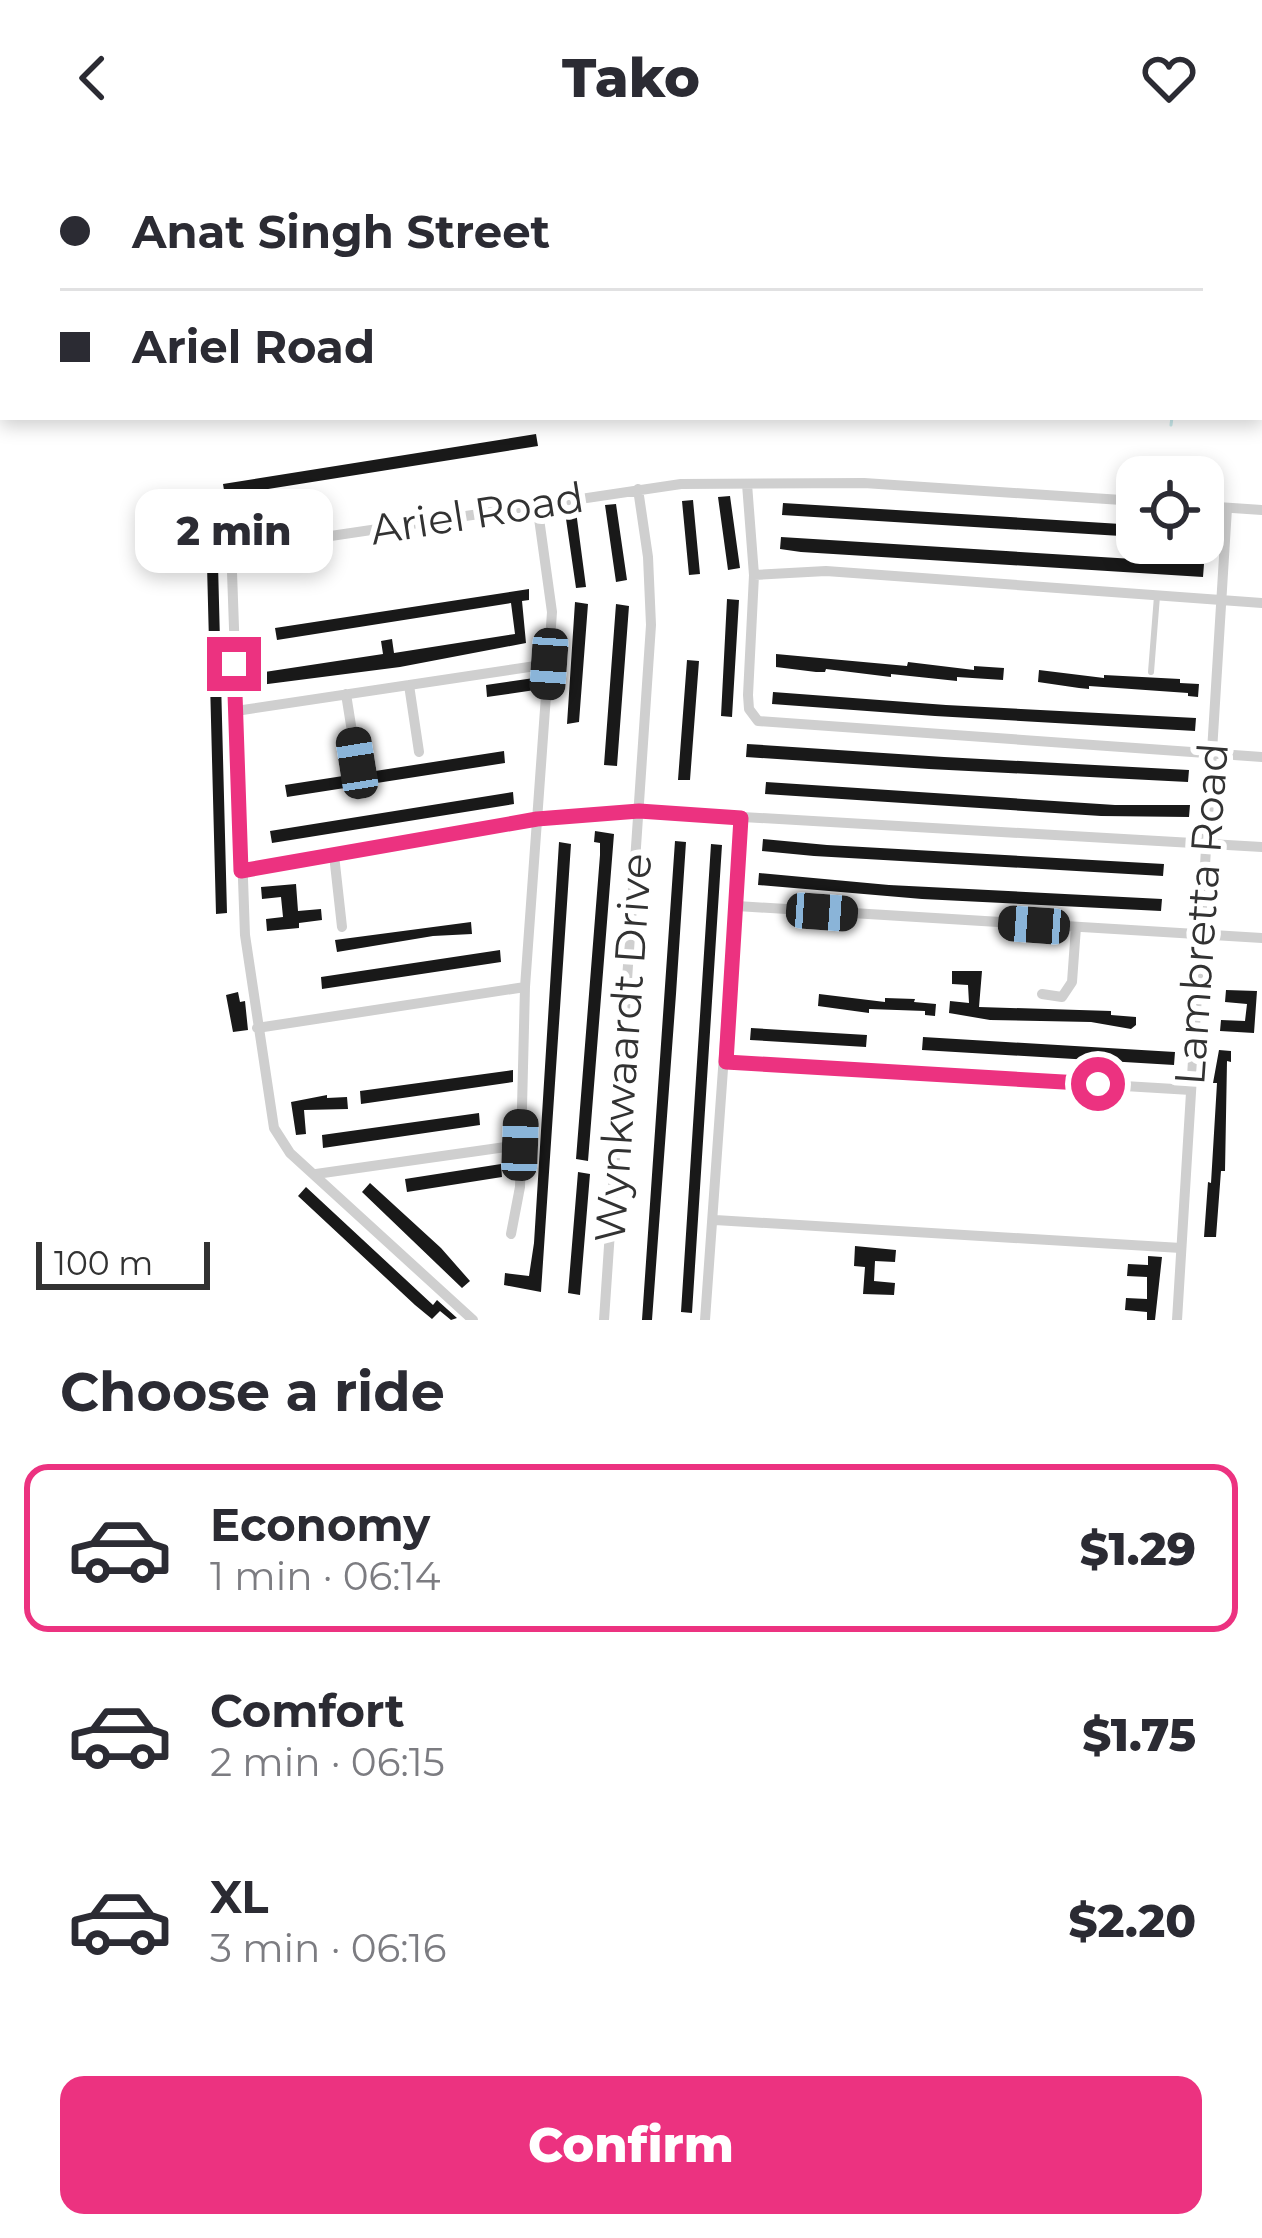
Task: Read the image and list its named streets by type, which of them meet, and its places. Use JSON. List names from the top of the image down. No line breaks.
{"streets":{"street":["Ariel Road","Lambretta Road","Wynkwaardt Drive"]},"crossings":[["Ariel Road","Wynkwaardt Drive"]],"scale_bar":"100 m","page":{"header":"Tako","banner":["Anat Singh Street","Ariel Road"],"bubble":"2 min","scale":"100 m","heading":"Choose a ride","list":[{"name":"Economy","note":"1 min · 06:14","value":"$1.29"},{"name":"Comfort","note":"2 min · 06:15","value":"$1.75"},{"name":"XL","note":"3 min · 06:16","value":"$2.20"}],"buttons":"Confirm"}}
